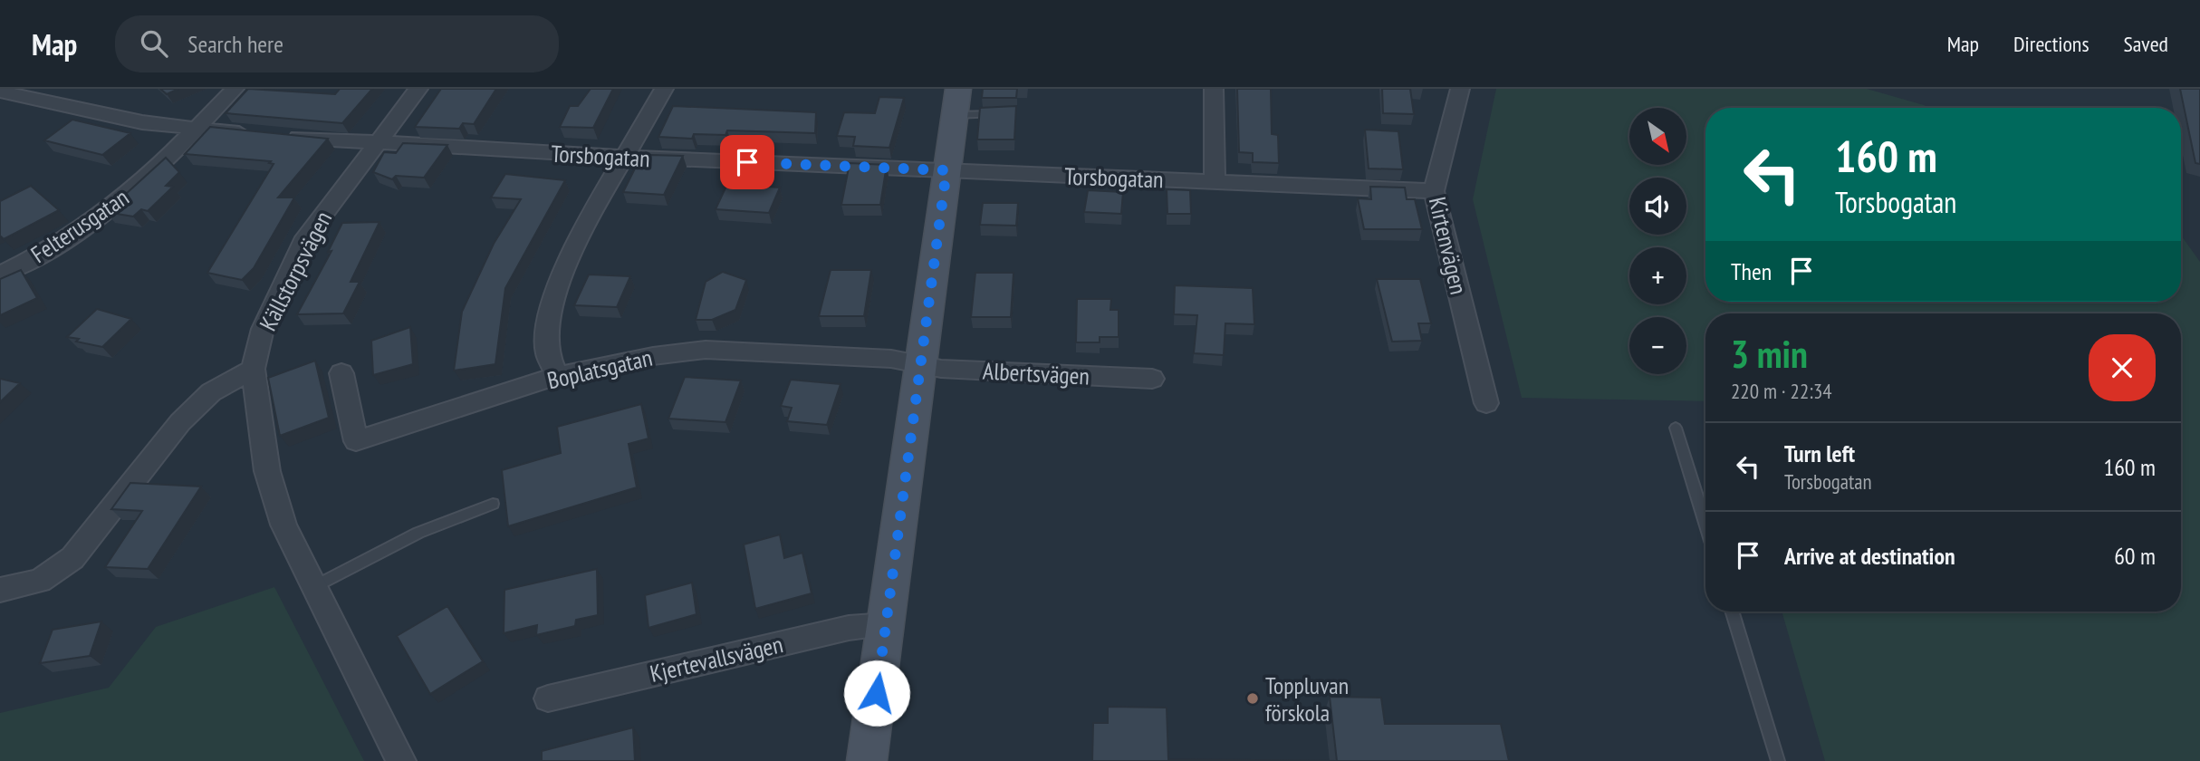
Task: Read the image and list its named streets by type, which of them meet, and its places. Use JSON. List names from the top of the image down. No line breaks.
{"streets":{"street":["Torsbogatan","Felterusgatan","Kirtenvägen","Källstorpsvägen","Boplatsgatan","Albertsvägen","Kjertevallsvägen"]},"crossings":[["Torsbogatan","Kirtenvägen"],["Torsbogatan","Källstorpsvägen"],["Boplatsgatan","Albertsvägen"]],"places":["Toppluvan förskola"],"north":"bottom right","page":{"header":"Map","search":"Search here","nav":["Map","Directions","Saved"],"map_buttons":["+","−"],"turn":["160 m","Torsbogatan"],"then":"Then","heading":["3 min","220 m · 22:34"],"list":[{"name":"Turn left","note":"Torsbogatan","value":"160 m"},{"name":"Arrive at destination","value":"60 m"}]}}
